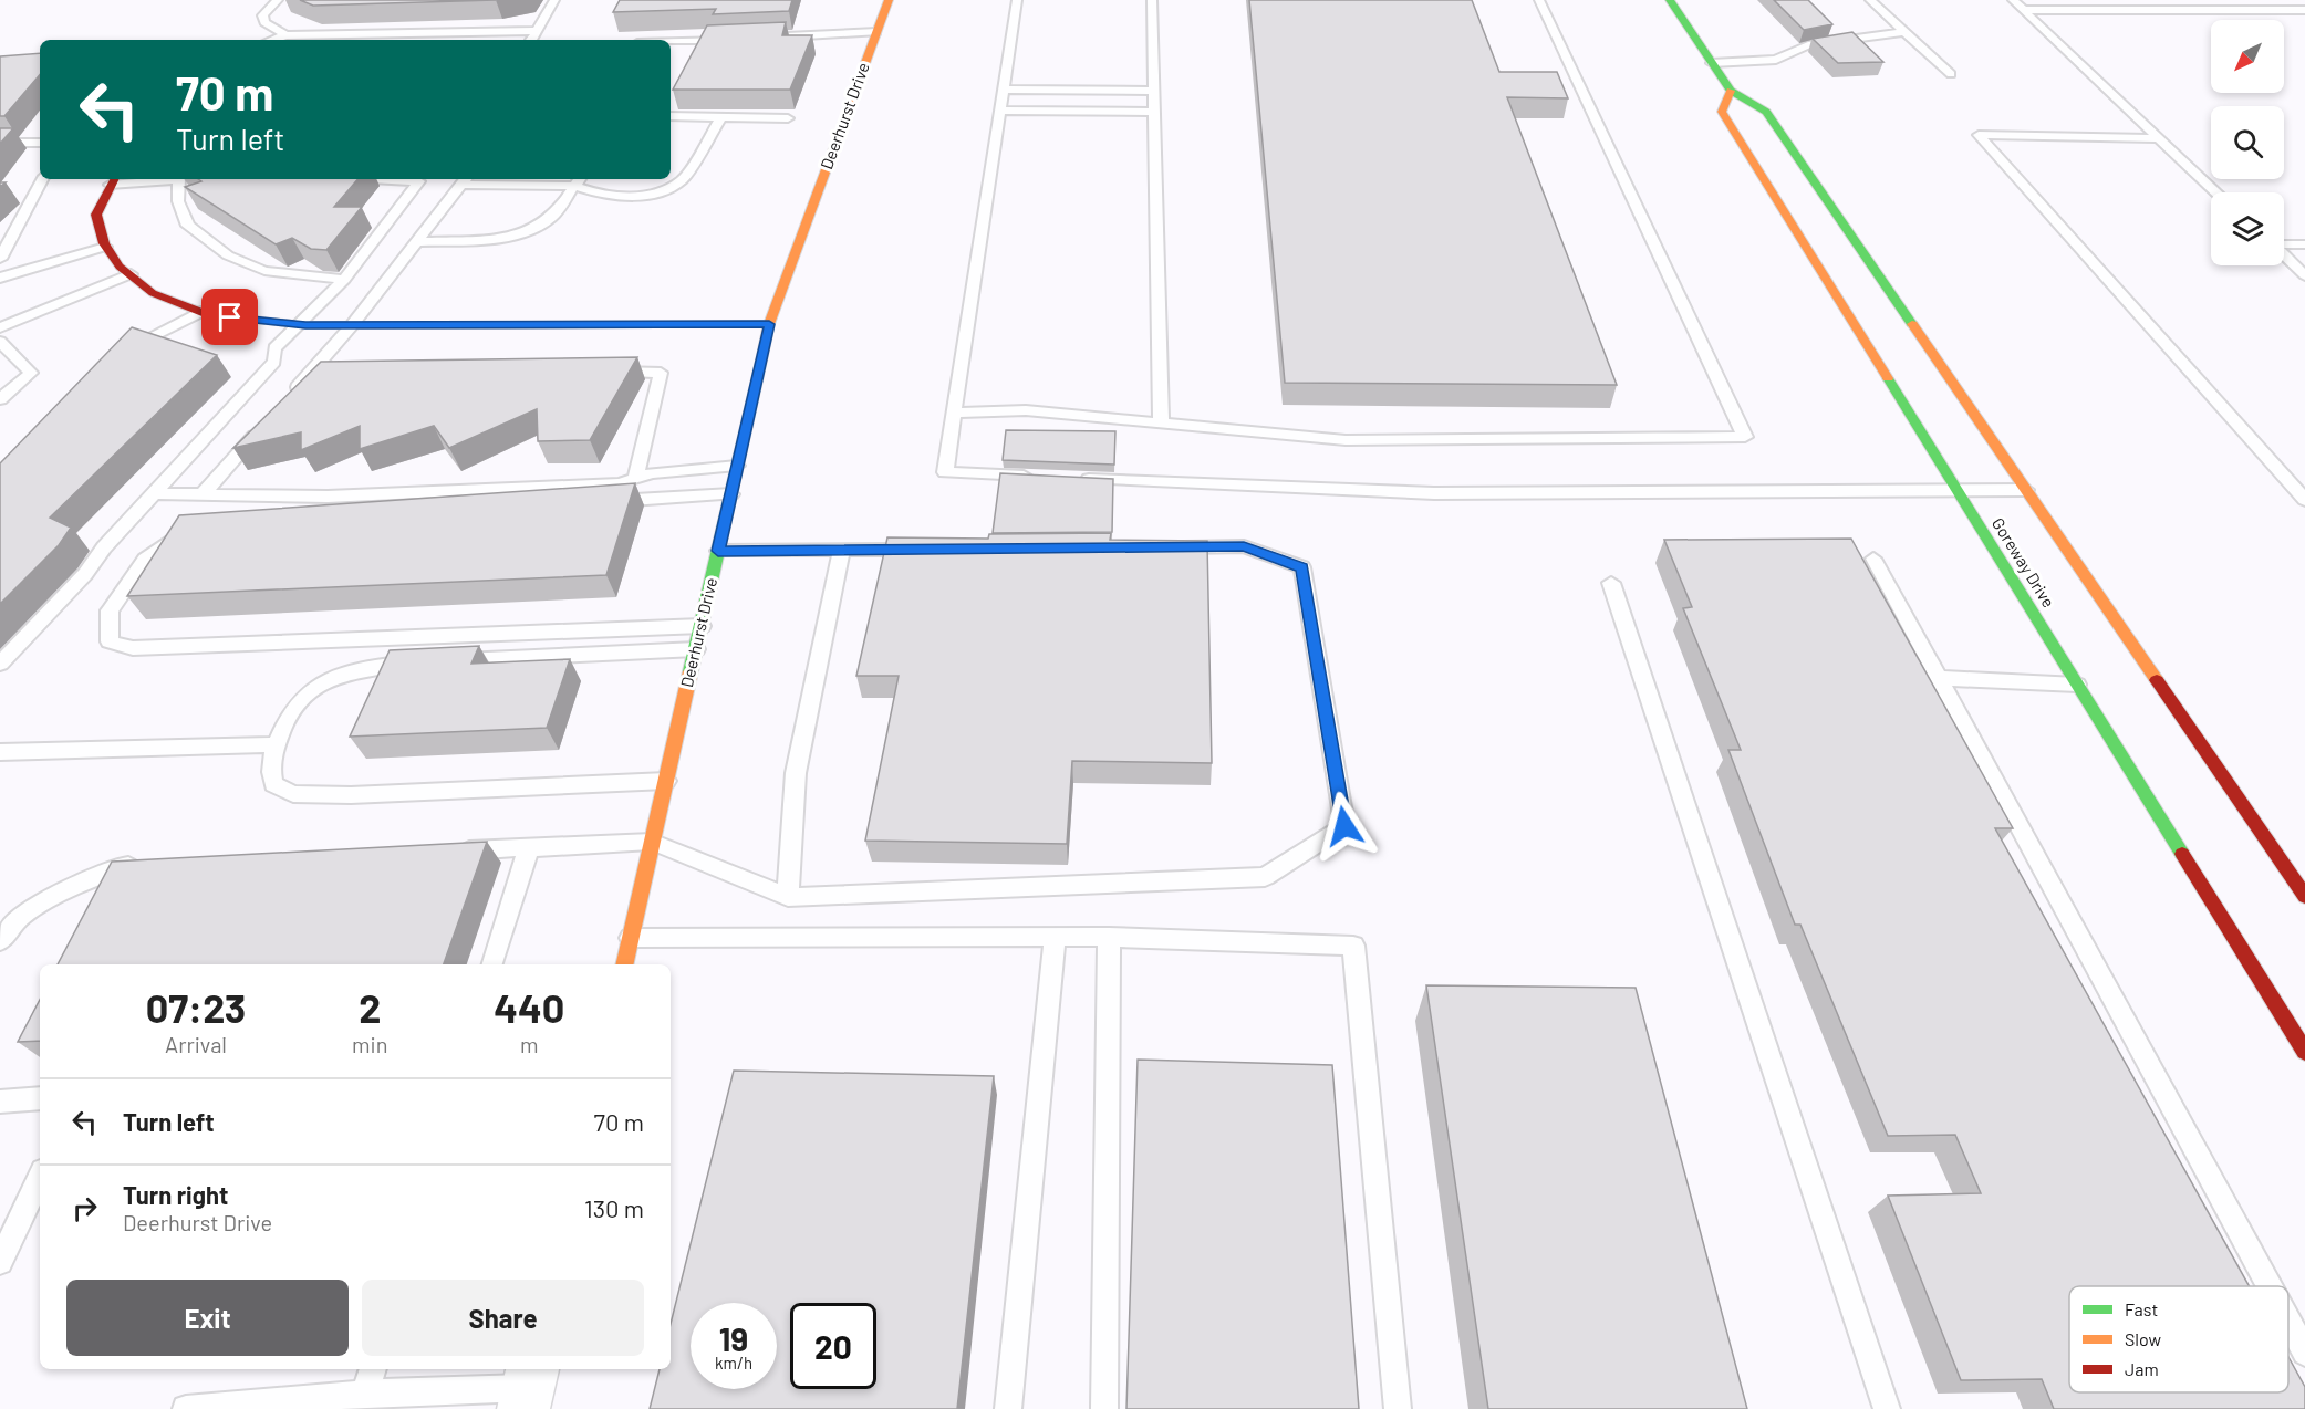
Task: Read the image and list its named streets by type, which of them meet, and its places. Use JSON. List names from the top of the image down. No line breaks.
{"streets":{"main road":["Deerhurst Drive","Goreway Drive"]},"legend":["Fast","Slow","Jam"],"north":"bottom left","page":{"turn":["70 m","Turn left"],"eta":["07:23","Arrival","2","min","440","m"],"list":[{"name":"Turn left","value":"70 m"},{"name":"Turn right","note":"Deerhurst Drive","value":"130 m"}],"buttons":["Exit","Share"],"speed":"19 km/h","limit":"20"}}
